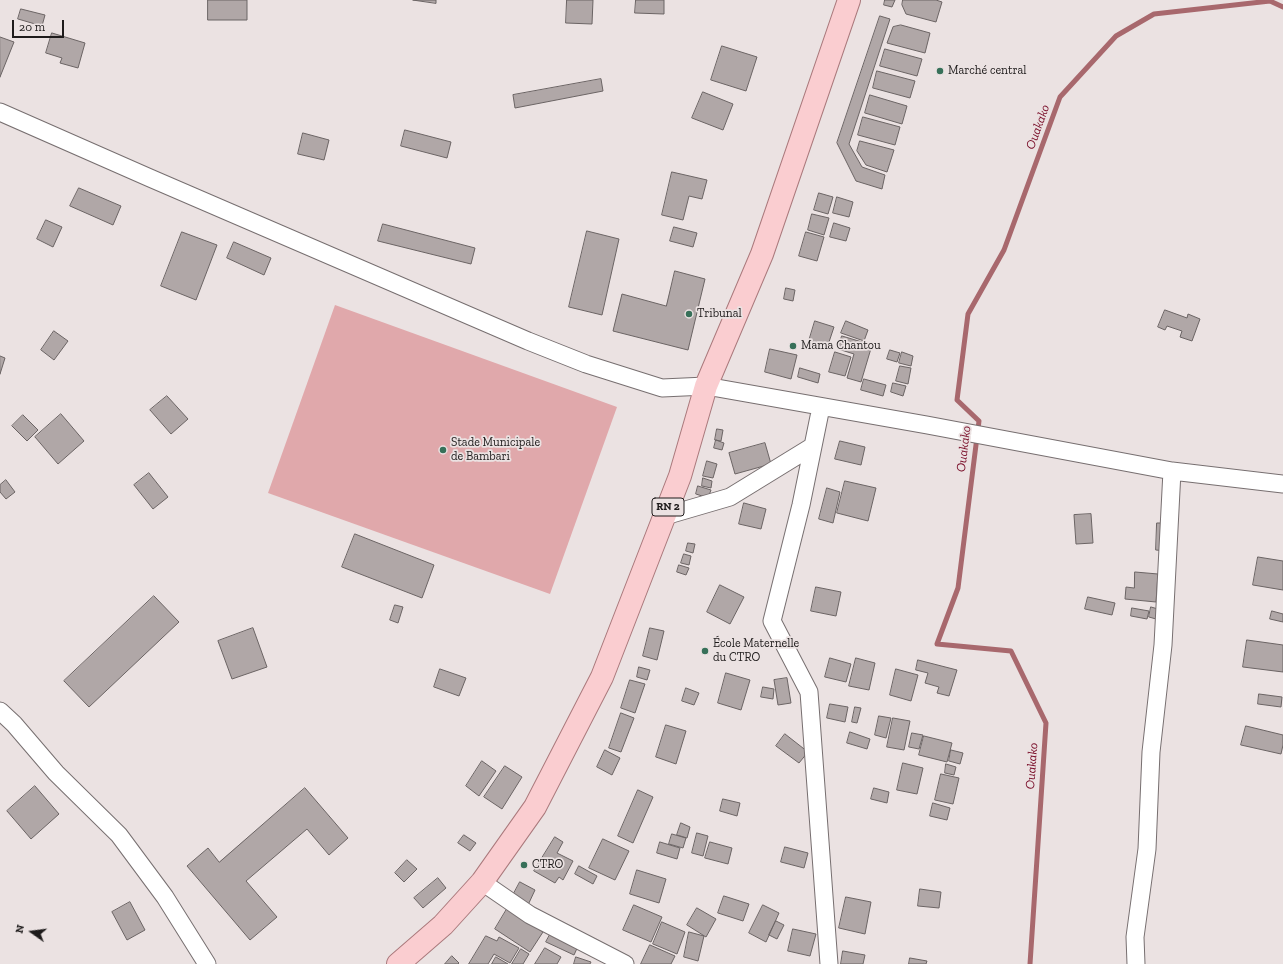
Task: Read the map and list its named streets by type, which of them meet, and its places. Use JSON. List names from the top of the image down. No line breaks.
{"streets":{"main road":["RN 2"]},"water":["Ouakako"],"places":["Marché central","Tribunal","Mama Chantou","Stade Municipale de Bambari","École Maternelle du CTRO","CTRO"],"scale_bar":"20 m","north":"left"}
